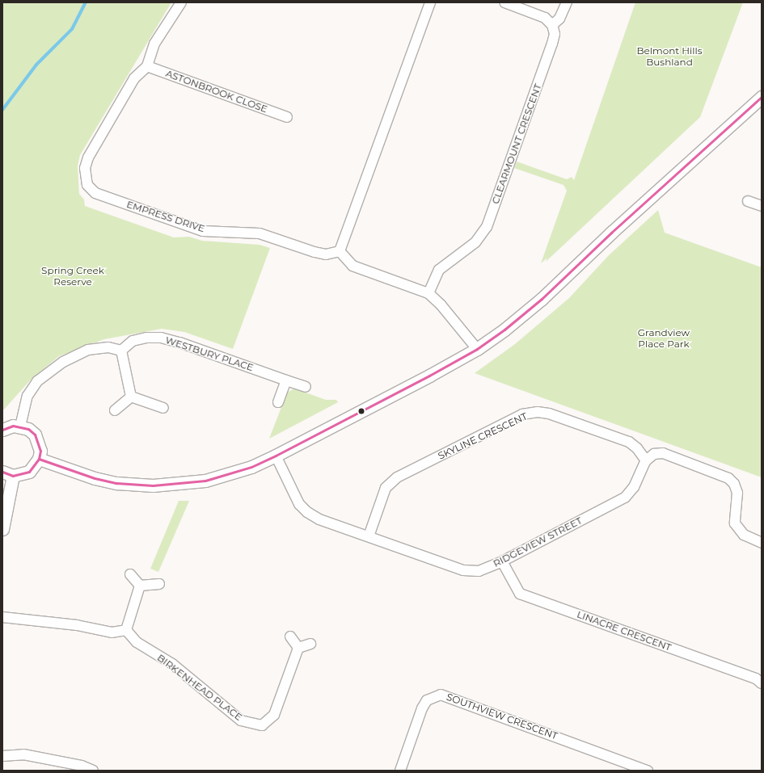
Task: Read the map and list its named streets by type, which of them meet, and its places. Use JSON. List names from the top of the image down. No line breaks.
{"streets":{"street":["ASTONBROOK CLOSE","CLEARMOUNT CRESCENT","EMPRESS DRIVE","WESTBURY PLACE","SKYLINE CRESCENT","RIDGEVIEW STREET","LINACRE CRESCENT","BIRKENHEAD PLACE","SOUTHVIEW CRESCENT"]},"crossings":[["ASTONBROOK CLOSE","EMPRESS DRIVE"],["SKYLINE CRESCENT","RIDGEVIEW STREET"],["RIDGEVIEW STREET","LINACRE CRESCENT"]],"parks":["Belmont Hills Bushland","Spring Creek Reserve","Grandview Place Park"]}
